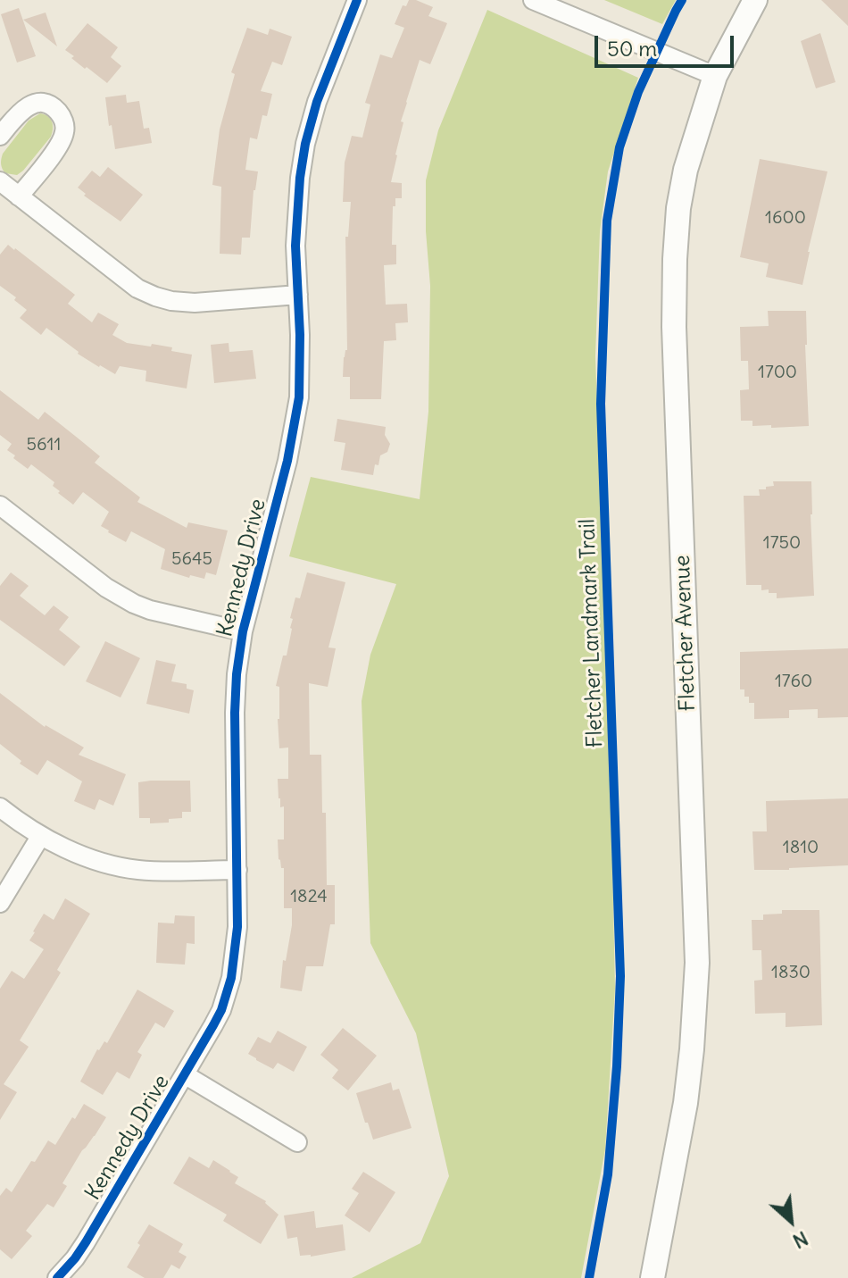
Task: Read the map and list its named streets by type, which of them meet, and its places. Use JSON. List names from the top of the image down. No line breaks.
{"streets":{"main road":["Fletcher Avenue"],"street":["Kennedy Drive"],"cycle path":["Fletcher Landmark Trail"]},"house_numbers":["1600","1700","5611","1750","5645","1760","1810","1824","1830"],"scale_bar":"50 m","north":"bottom right"}
